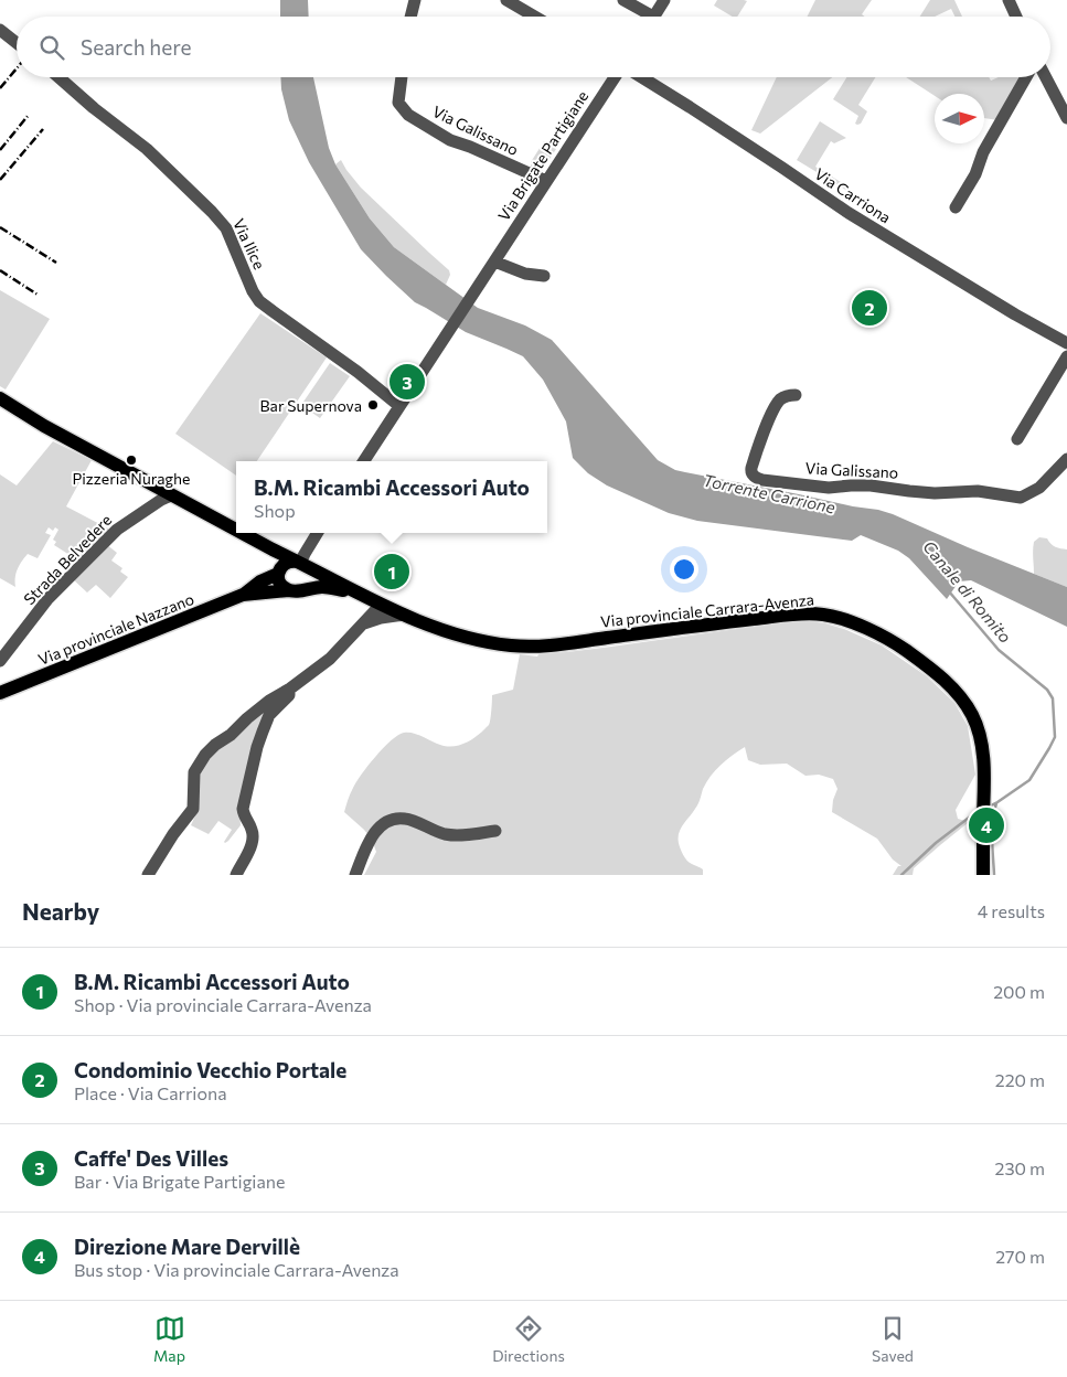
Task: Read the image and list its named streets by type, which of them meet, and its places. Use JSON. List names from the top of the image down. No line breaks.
{"streets":{"main road":["Via provinciale Carrara-Avenza","Via provinciale Nazzano"],"street":["Via Galissano","Via Brigate Partigiane","Via Carriona","Via Ilice","Strada Belvedere"]},"crossings":[["Via Galissano","Via Brigate Partigiane"],["Via Brigate Partigiane","Via Ilice"],["Strada Belvedere","Via provinciale Carrara-Avenza"],["Via provinciale Carrara-Avenza","Via provinciale Nazzano"]],"water":["Torrente Carrione","Canale di Romito"],"places":["Bar Supernova","Pizzeria Nuraghe"],"north":"right","page":{"search":"Search here","pins":["2","3","1","4"],"popup":["B.M. Ricambi Accessori Auto","Shop"],"heading":["Nearby","4 results"],"list":[{"mark":"1","name":"B.M. Ricambi Accessori Auto","note":"Shop · Via provinciale Carrara-Avenza","value":"200 m"},{"mark":"2","name":"Condominio Vecchio Portale","note":"Place · Via Carriona","value":"220 m"},{"mark":"3","name":"Caffe' Des Villes","note":"Bar · Via Brigate Partigiane","value":"230 m"},{"mark":"4","name":"Direzione Mare Dervillè","note":"Bus stop · Via provinciale Carrara-Avenza","value":"270 m"}],"nav":["Map","Directions","Saved"]}}
